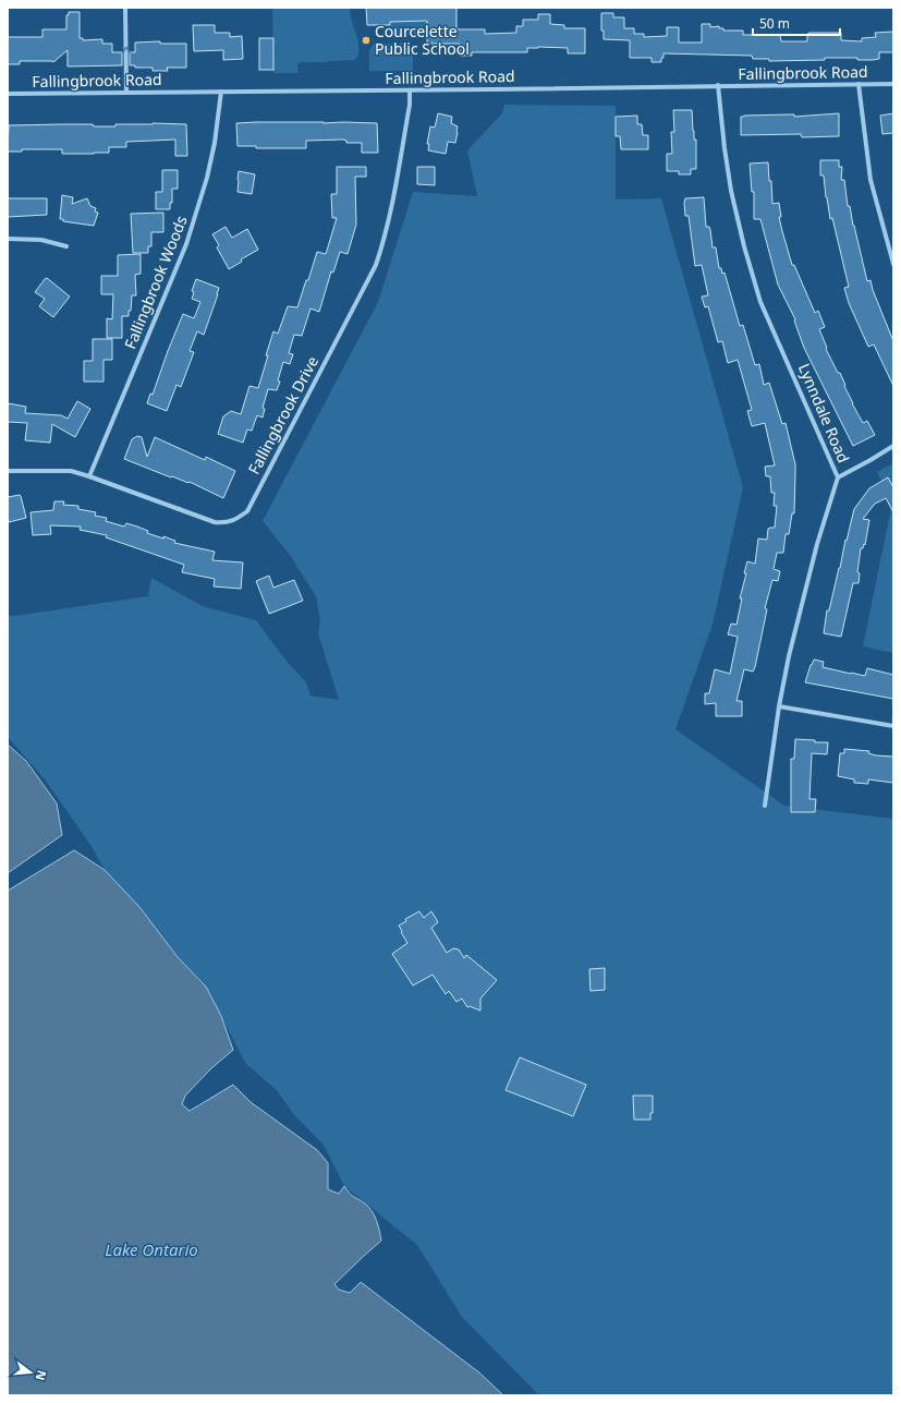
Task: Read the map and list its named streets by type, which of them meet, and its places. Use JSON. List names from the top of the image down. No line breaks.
{"streets":{"street":["Fallingbrook Road","Fallingbrook Woods","Lynndale Road","Fallingbrook Drive"]},"crossings":[["Fallingbrook Road","Fallingbrook Woods"],["Fallingbrook Road","Lynndale Road"],["Fallingbrook Road","Fallingbrook Drive"],["Fallingbrook Woods","Fallingbrook Drive"]],"water":["Lake Ontario"],"places":["Courcelette Public School"],"scale_bar":"50 m","north":"right"}
